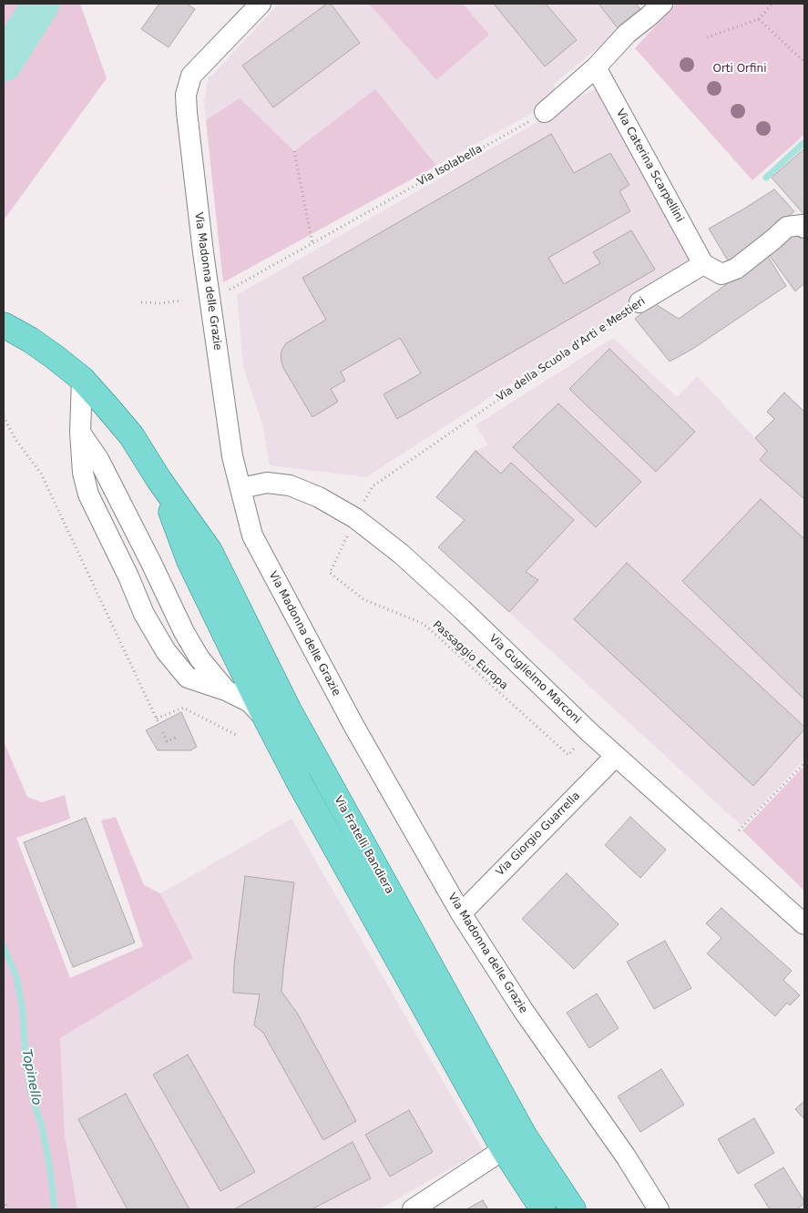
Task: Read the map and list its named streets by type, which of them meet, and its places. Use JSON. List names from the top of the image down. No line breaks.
{"streets":{"main road":["Via Fratelli Bandiera"],"street":["Via Caterina Scarpellini","Via Madonna delle Grazie","Via della Scuola d'Arti e Mestieri","Via Guglielmo Marconi","Via Giorgio Guarrella"],"path":["Via Isolabella","Passaggio Europa"]},"crossings":[["Via Caterina Scarpellini","Via della Scuola d'Arti e Mestieri"],["Via Madonna delle Grazie","Via Guglielmo Marconi"],["Via Madonna delle Grazie","Via Giorgio Guarrella"],["Via della Scuola d'Arti e Mestieri","Passaggio Europa"],["Via della Scuola d'Arti e Mestieri","Via Guglielmo Marconi"],["Passaggio Europa","Via Guglielmo Marconi"],["Via Guglielmo Marconi","Via Giorgio Guarrella"]],"water":["Topinello"],"parks":["Orti Orfini"]}
